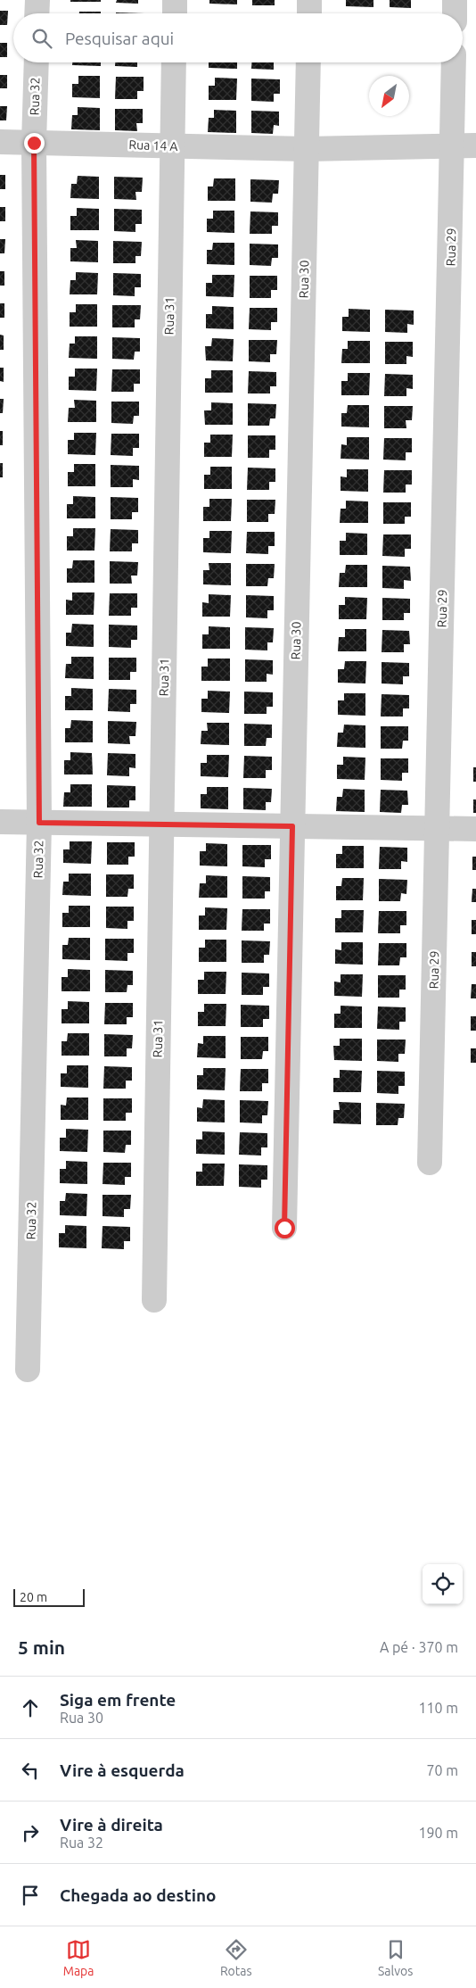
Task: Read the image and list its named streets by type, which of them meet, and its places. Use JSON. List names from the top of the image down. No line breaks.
{"streets":{"street":["Rua 32","Rua 14 A","Rua 29","Rua 30","Rua 31"]},"crossings":[["Rua 32","Rua 14 A"],["Rua 14 A","Rua 29"],["Rua 14 A","Rua 30"],["Rua 14 A","Rua 31"]],"scale_bar":"20 m","north":"bottom left","page":{"search":"Pesquisar aqui","scale":"20 m","heading":["5 min","A pé · 370 m"],"list":[["Siga em frente","Rua 30","110 m"],["Vire à esquerda","70 m"],["Vire à direita","Rua 32","190 m"],"Chegada ao destino"],"nav":["Mapa","Rotas","Salvos"]}}
